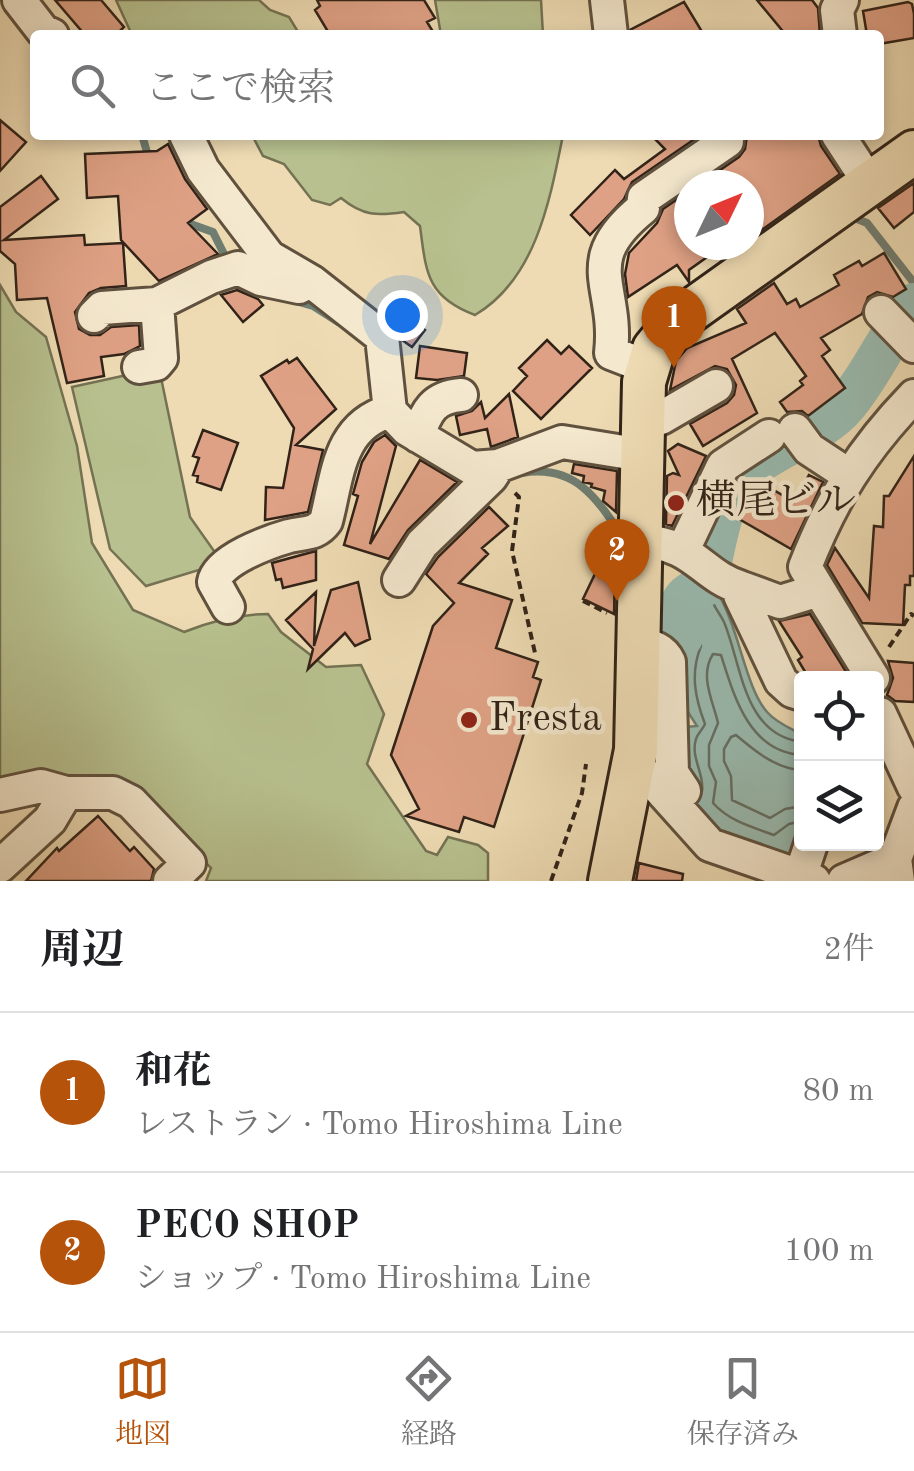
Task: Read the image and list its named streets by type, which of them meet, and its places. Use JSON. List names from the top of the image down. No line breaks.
{"places":["横尾ビル","Fresta"],"north":"top right","page":{"search":"ここで検索","pins":["1","2"],"heading":["周辺","2件"],"list":[{"mark":"1","name":"和花","note":"レストラン · Tomo Hiroshima Line","value":"80 m"},{"mark":"2","name":"PECO SHOP","note":"ショップ · Tomo Hiroshima Line","value":"100 m"}],"nav":["地図","経路","保存済み"]}}
